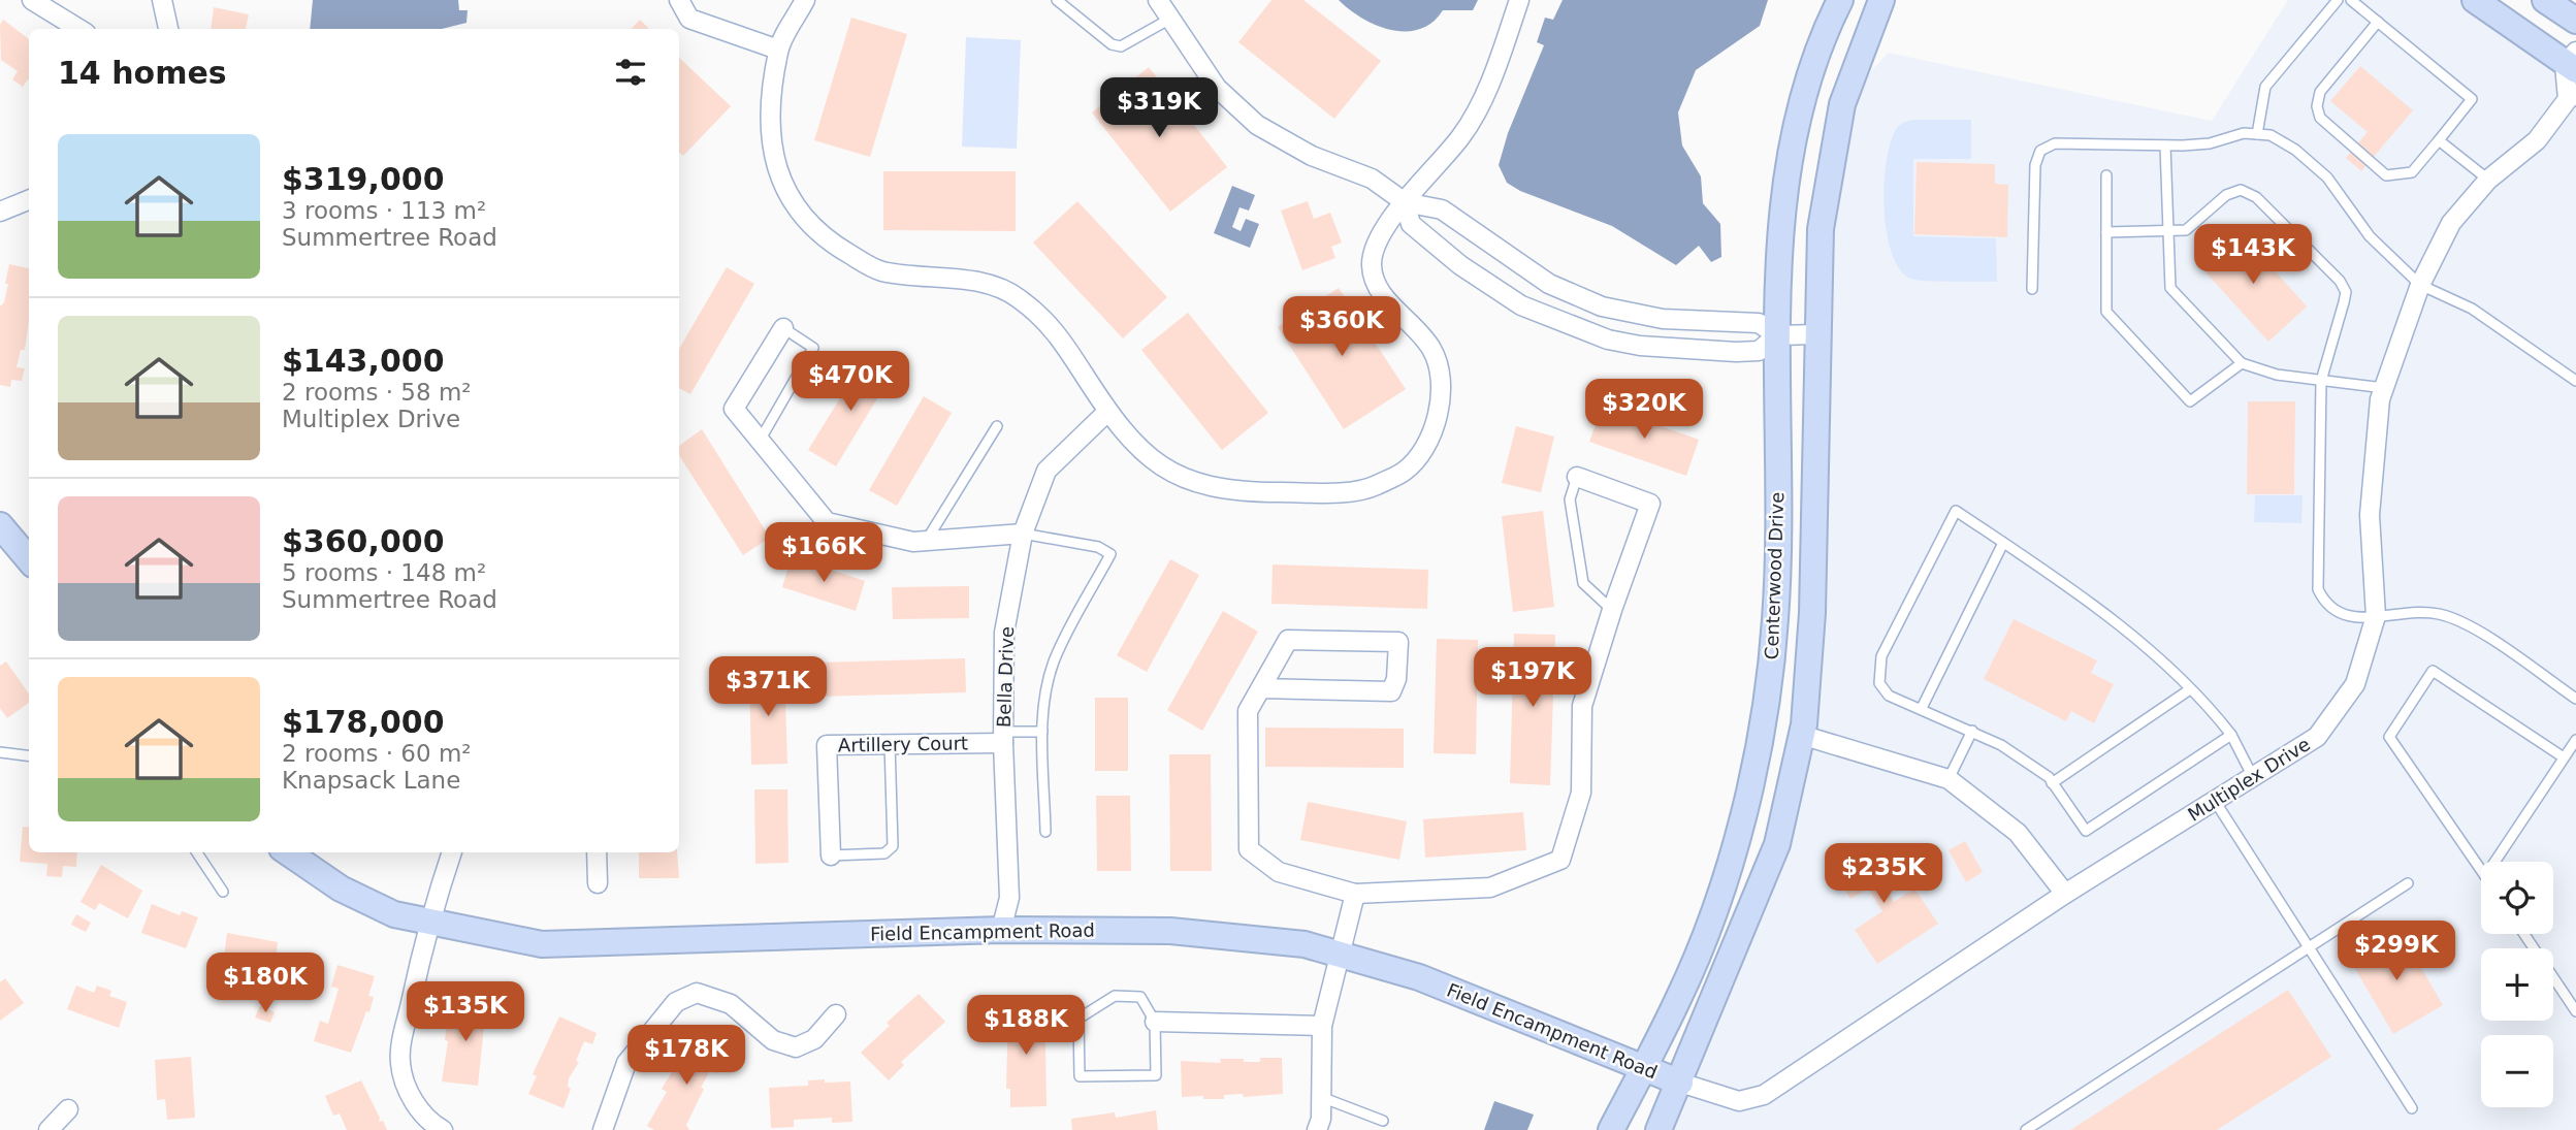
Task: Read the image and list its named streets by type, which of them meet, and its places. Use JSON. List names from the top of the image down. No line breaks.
{"streets":{"street":["Centerwood Drive","Bella Drive","Artillery Court","Multiplex Drive","Field Encampment Road"]},"crossings":[["Centerwood Drive","Multiplex Drive"],["Centerwood Drive","Field Encampment Road"],["Bella Drive","Artillery Court"],["Bella Drive","Field Encampment Road"],["Multiplex Drive","Field Encampment Road"]],"page":{"heading":"14 homes","price":["$319K","$143K","$360K","$470K","$320K","$166K","$197K","$371K","$235K","$299K","$180K","$135K","$188K","$178K"],"list":[{"name":"$319,000","note":"3 rooms · 113 m² · Summertree Road"},{"name":"$143,000","note":"2 rooms · 58 m² · Multiplex Drive"},{"name":"$360,000","note":"5 rooms · 148 m² · Summertree Road"},{"name":"$178,000","note":"2 rooms · 60 m² · Knapsack Lane"}],"map_buttons":["+","−"]}}
